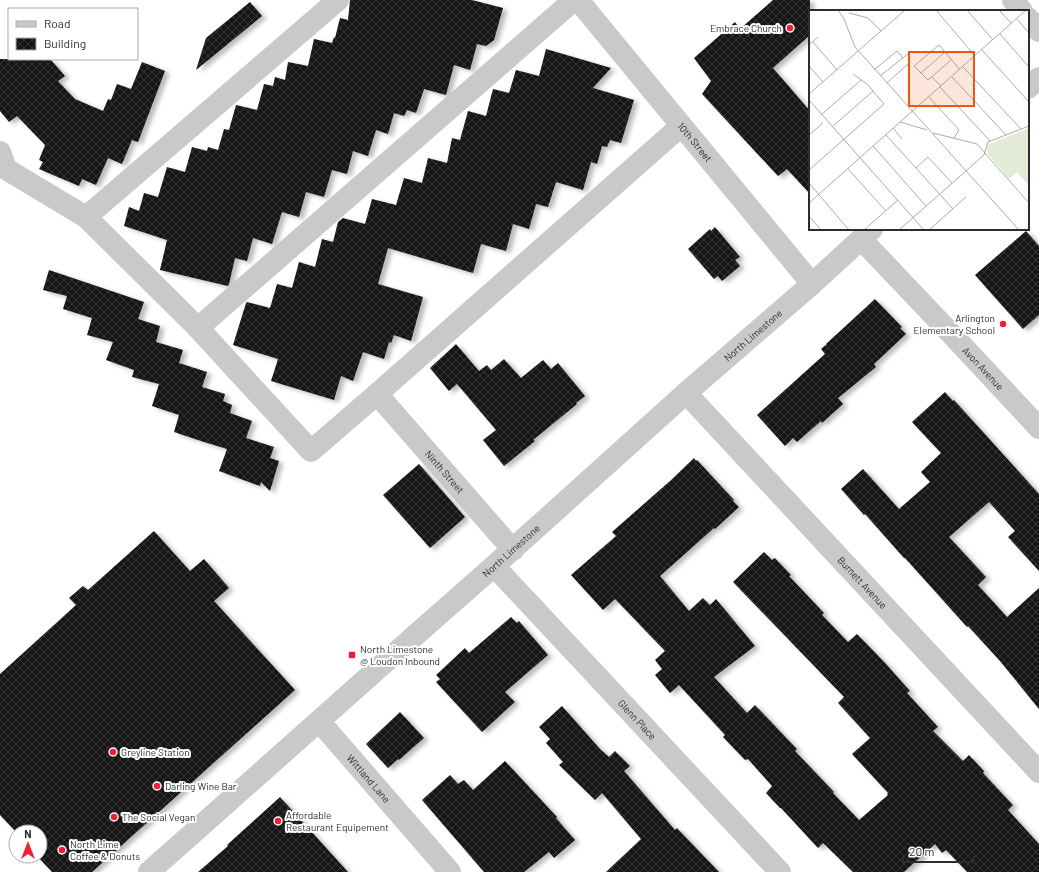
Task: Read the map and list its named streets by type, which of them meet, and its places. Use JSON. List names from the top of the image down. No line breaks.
{"streets":{"street":["10th Street","North Limestone","Avon Avenue","Ninth Street","Burnett Avenue","Glenn Place","Wittland Lane"]},"crossings":[["10th Street","North Limestone"],["North Limestone","Avon Avenue"],["North Limestone","Ninth Street"],["North Limestone","Burnett Avenue"],["North Limestone","Glenn Place"],["North Limestone","Wittland Lane"]],"places":{"other":["Embrace Church","Arlington Elementary School","Greyline Station","Darling Wine Bar","The Social Vegan","Affordable Restaurant Equipement","North Lime Coffee & Donuts"],"transit":["North Limestone @ Loudon Inbound"]},"legend":["Road","Building"],"scale_bar":"20 m","north":"top"}
